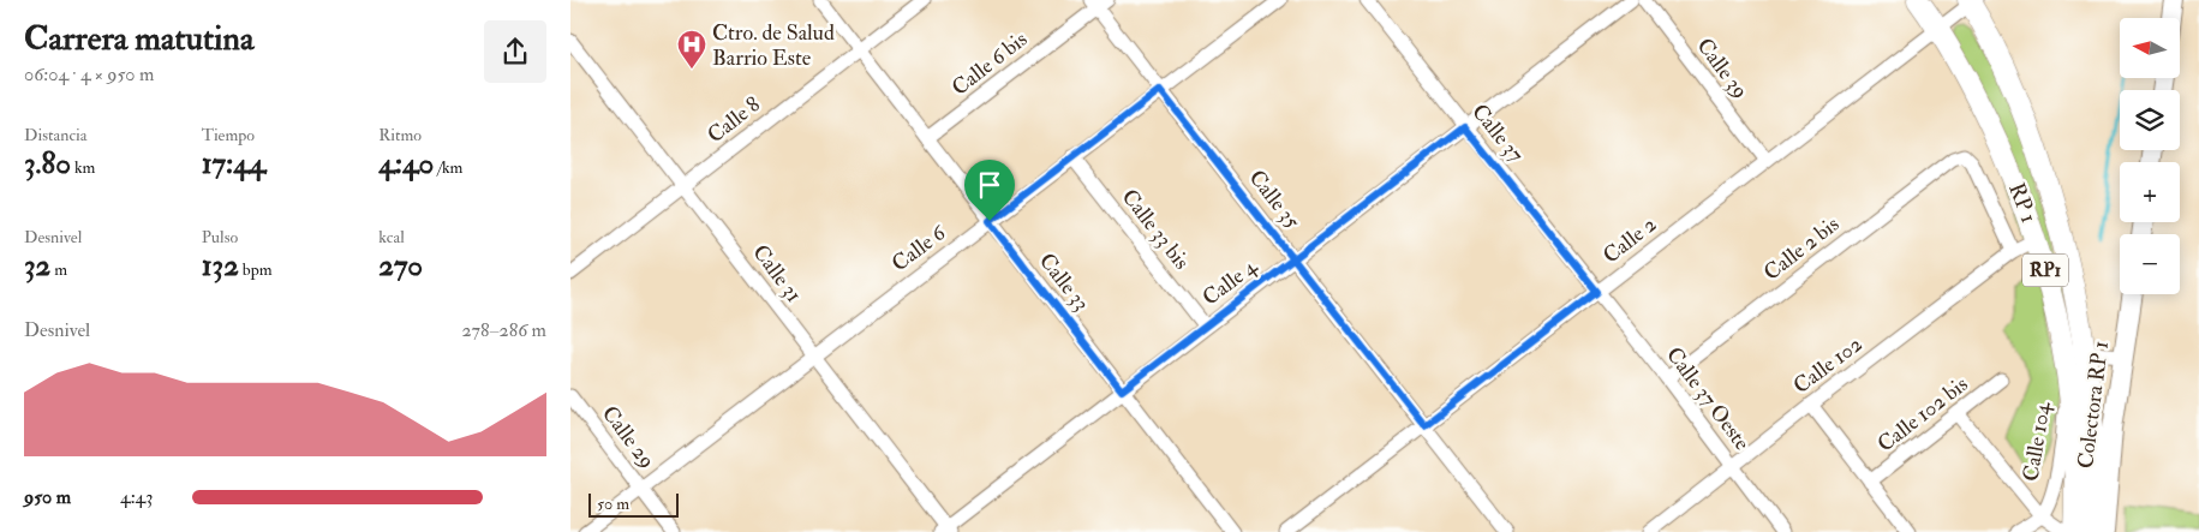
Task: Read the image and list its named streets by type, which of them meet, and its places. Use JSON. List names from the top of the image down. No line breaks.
{"streets":{"main road":["RP 1","RP1","Colectora RP 1"],"street":["Calle 6 bis","Calle 39","Calle 8","Calle 37","Calle 35","Calle 33 bis","Calle 2","Calle 6","Calle 2 bis","Calle 31","Calle 33","Calle 4","Calle 102","Calle 37 Oeste","Calle 102 bis","Calle 29","Calle 104"]},"crossings":[["Calle 6 bis","Calle 35"],["Calle 6 bis","Calle 33"],["Calle 39","Calle 2"],["Calle 8","Calle 31"],["Calle 8","Calle 33"],["Calle 37","Calle 2"],["Calle 37","Calle 4"],["Calle 37","Calle 37 Oeste"],["Calle 35","Calle 2"],["Calle 35","Calle 6"],["Calle 35","Calle 4"],["RP 1","Calle 2"],["RP 1","Calle 102"],["RP 1","Calle 104"],["Calle 33 bis","Calle 6"],["Calle 33 bis","Calle 4"],["Calle 2","Calle 37 Oeste"],["Calle 6","Calle 31"],["Calle 6","Calle 33"],["Calle 6","Calle 29"],["Calle 2 bis","Calle 102"],["Calle 2 bis","Calle 37 Oeste"],["Calle 31","Calle 4"],["Calle 33","Calle 4"],["Calle 102","Calle 37 Oeste"]],"places":{"hospital":["Ctro. de Salud Barrio Este"]},"scale_bar":"50 m","north":"left","page":{"heading":["Carrera matutina","06:04 · 4 × 950 m"],"map_buttons":["+","−"],"stats":[["Distancia","3.80 km"],["Tiempo","17:44"],["Ritmo","4:40 /km"],["Desnivel","32 m"],["Pulso","132 bpm"],["kcal","270"]],"chart":["Desnivel","278–286 m"],"list":[{"name":"950 m","note":"4:43"}],"scale":"50 m"}}
